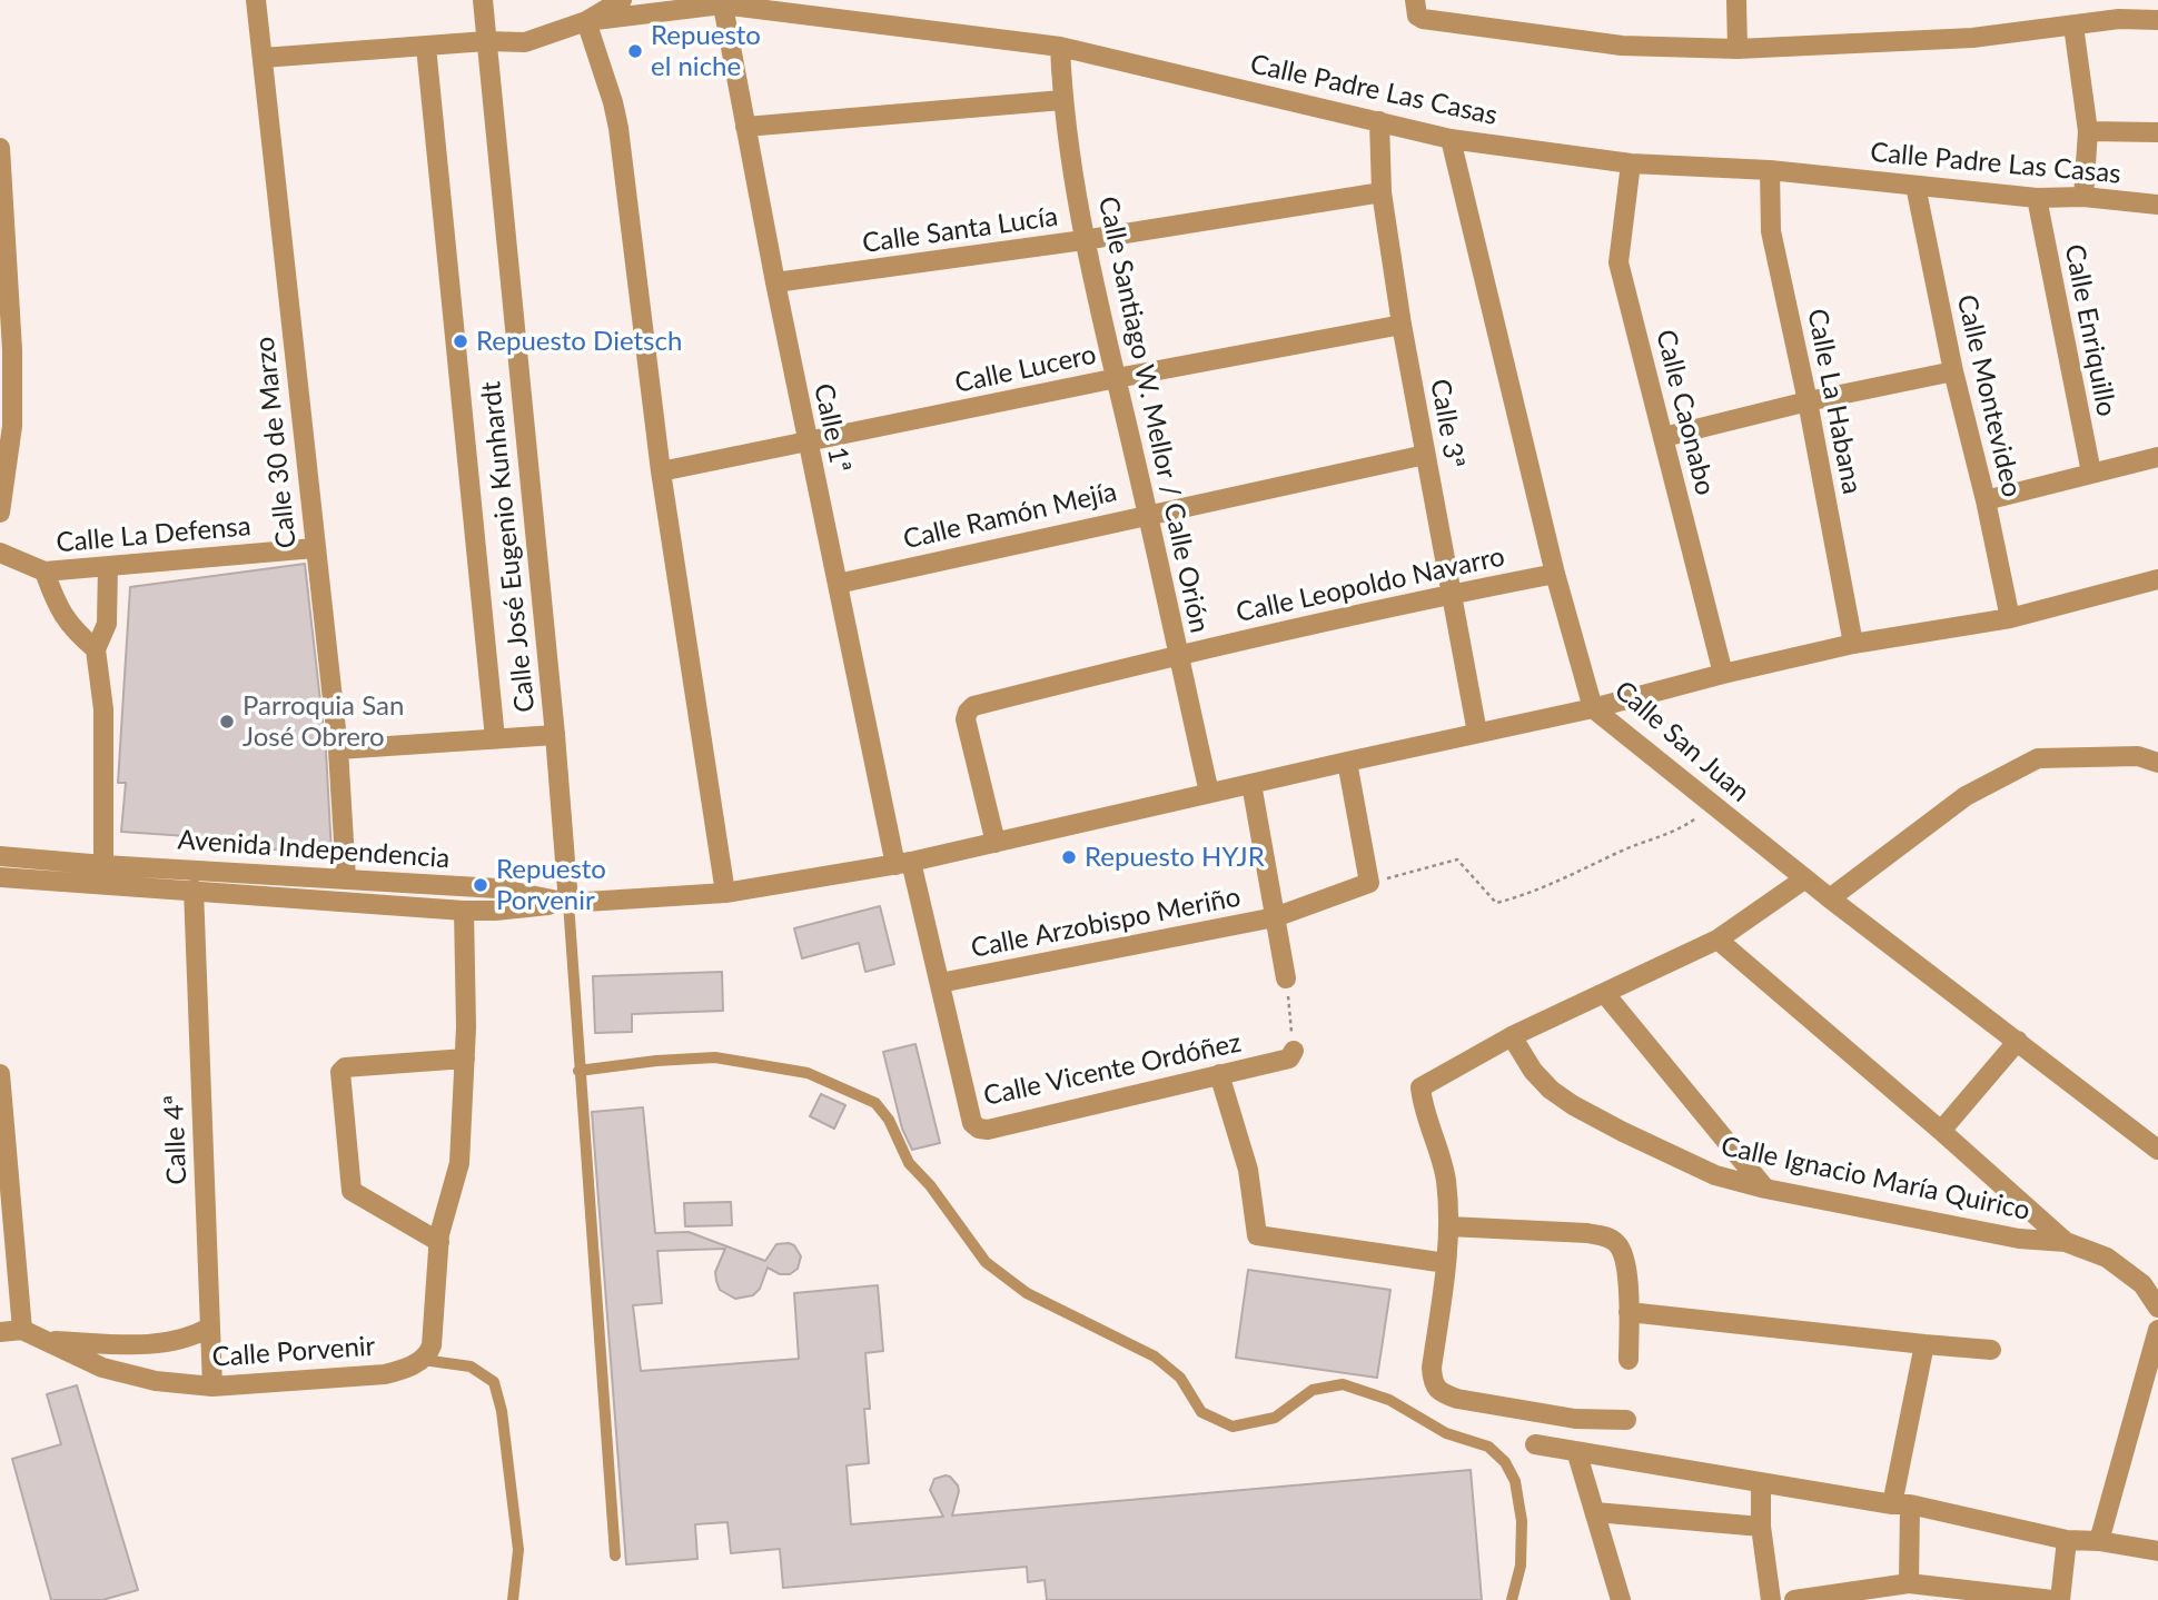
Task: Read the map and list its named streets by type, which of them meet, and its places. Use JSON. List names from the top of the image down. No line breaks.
{"streets":{"street":["Calle Padre Las Casas","Calle Santa Lucía","Calle Enriquillo","Calle Lucero","Calle Montevideo","Calle La Habana","Calle Caonabo","Calle Santiago W. Mellor / Calle Orión","Calle 3ª","Calle 1ª","Calle 30 de Marzo","Calle Ramón Mejía","Calle La Defensa","Calle José Eugenio Kunhardt","Calle Leopoldo Navarro","Calle San Juan","Avenida Independencia","Calle Arzobispo Meriño","Calle Vicente Ordóñez","Calle 4ª","Calle Ignacio María Quirico","Calle Porvenir"]},"crossings":[["Calle Padre Las Casas","Calle Enriquillo"],["Calle Padre Las Casas","Calle Montevideo"],["Calle Padre Las Casas","Calle La Habana"],["Calle Padre Las Casas","Calle Caonabo"],["Calle Padre Las Casas","Calle Santiago W. Mellor / Calle Orión"],["Calle Padre Las Casas","Calle 3ª"],["Calle Padre Las Casas","Calle 1ª"],["Calle Padre Las Casas","Calle San Juan"],["Calle Santa Lucía","Calle Santiago W. Mellor / Calle Orión"],["Calle Santa Lucía","Calle 3ª"],["Calle Santa Lucía","Calle 1ª"],["Calle Lucero","Calle Santiago W. Mellor / Calle Orión"],["Calle Lucero","Calle 3ª"],["Calle Lucero","Calle 1ª"],["Calle Santiago W. Mellor / Calle Orión","Calle Ramón Mejía"],["Calle Santiago W. Mellor / Calle Orión","Calle Leopoldo Navarro"],["Calle 3ª","Calle Ramón Mejía"],["Calle 3ª","Calle Leopoldo Navarro"],["Calle 1ª","Calle Ramón Mejía"],["Calle 1ª","Calle Vicente Ordóñez"],["Calle 30 de Marzo","Calle La Defensa"],["Calle 30 de Marzo","Avenida Independencia"],["Calle José Eugenio Kunhardt","Avenida Independencia"],["Calle Leopoldo Navarro","Calle San Juan"],["Avenida Independencia","Calle 4ª"],["Calle Arzobispo Meriño","Calle Vicente Ordóñez"],["Calle 4ª","Calle Porvenir"]],"places":["Repuesto el niche","Repuesto Dietsch","Parroquia San José Obrero","Repuesto HYJR","Repuesto Porvenir"]}
